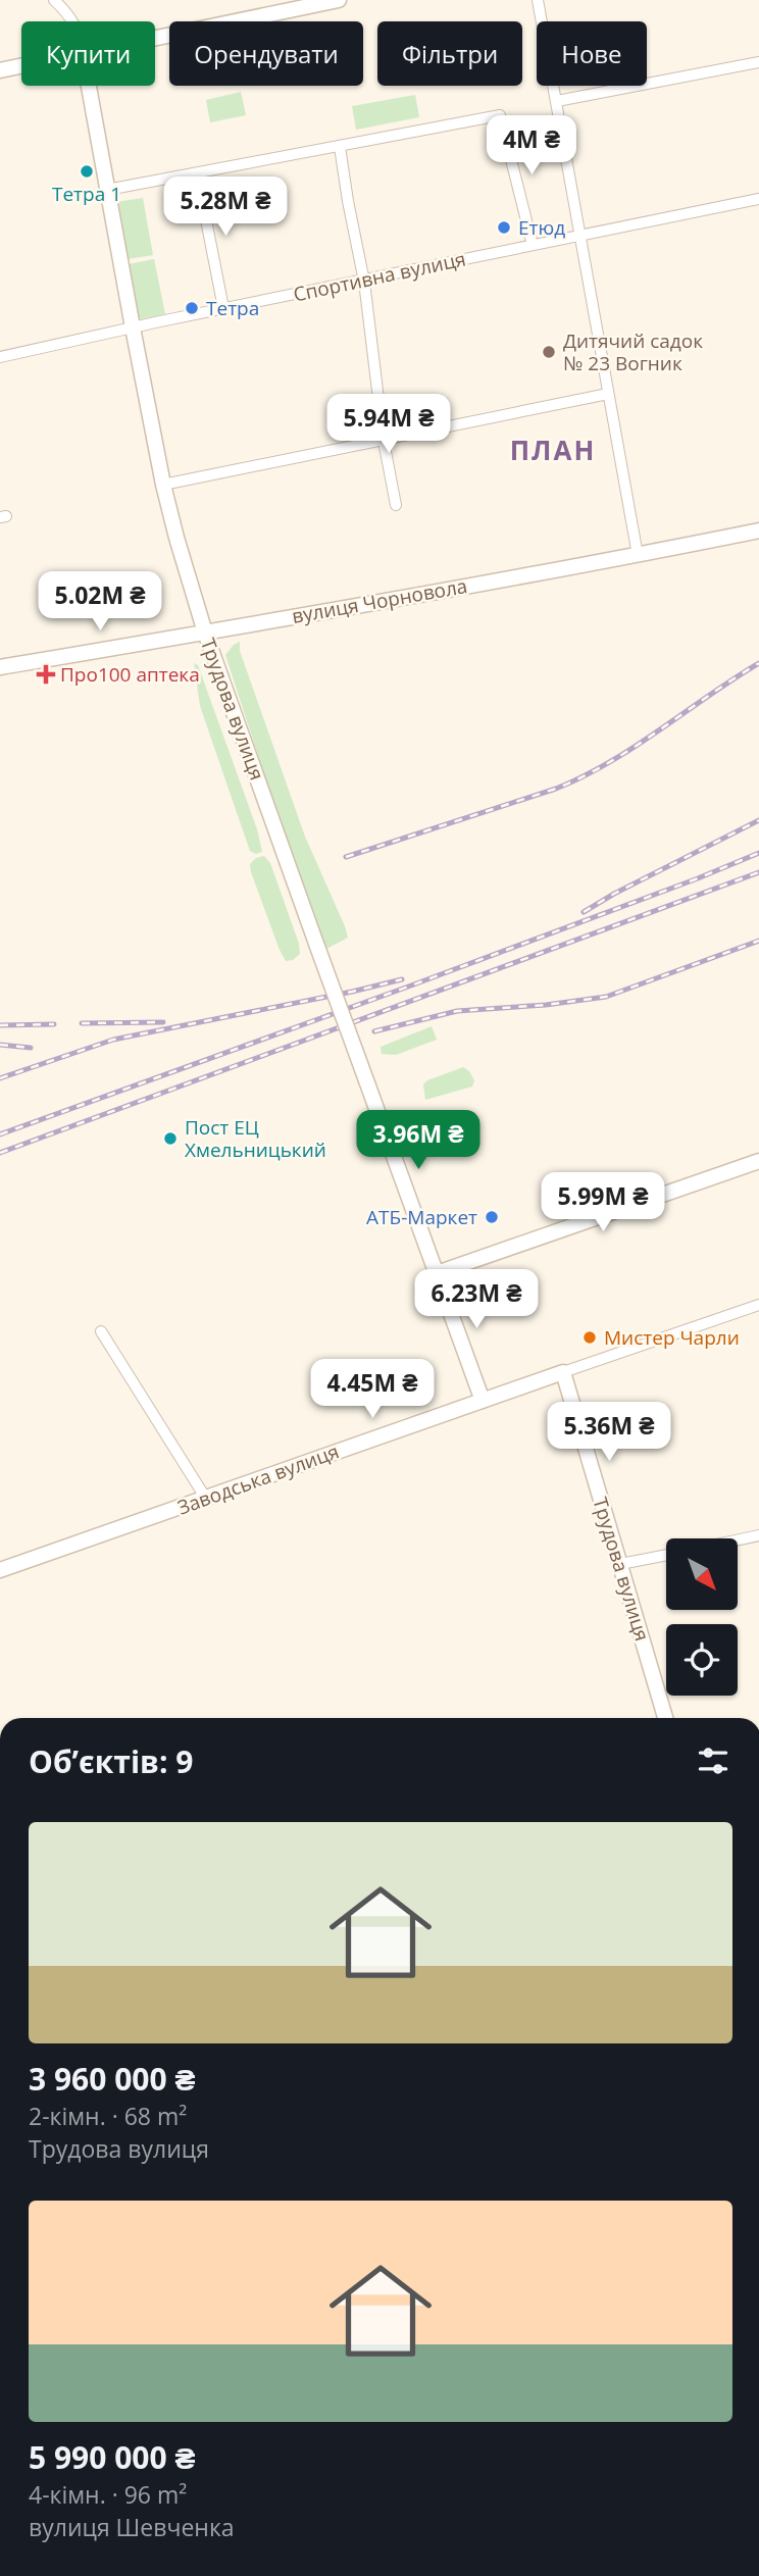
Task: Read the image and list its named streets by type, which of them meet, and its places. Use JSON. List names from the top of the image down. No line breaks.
{"streets":{"main road":["вулиця Чорновола","Трудова вулиця","Заводська вулиця"],"street":["Спортивна вулиця"]},"crossings":[["Спортивна вулиця","Трудова вулиця"],["вулиця Чорновола","Трудова вулиця"],["Трудова вулиця","Заводська вулиця"]],"districts":["ПЛАН"],"places":{"other":["Тетра 1","Етюд","Тетра","Дитячий садок № 23 Вогник","Пост ЕЦ Хмельницький","АТБ-Маркет","Мистер Чарли"],"health":["Про100 аптека"]},"north":"bottom right","page":{"chip":["Купити","Орендувати","Фільтри","Нове"],"price":["4M ₴","5.28M ₴","5.94M ₴","5.02M ₴","3.96M ₴","5.99M ₴","6.23M ₴","4.45M ₴","5.36M ₴"],"heading":"Об’єктів: 9","list":[{"name":"3 960 000 ₴","note":"2-кімн. · 68 m² · Трудова вулиця"},{"name":"5 990 000 ₴","note":"4-кімн. · 96 m² · вулиця Шевченка"}]}}
